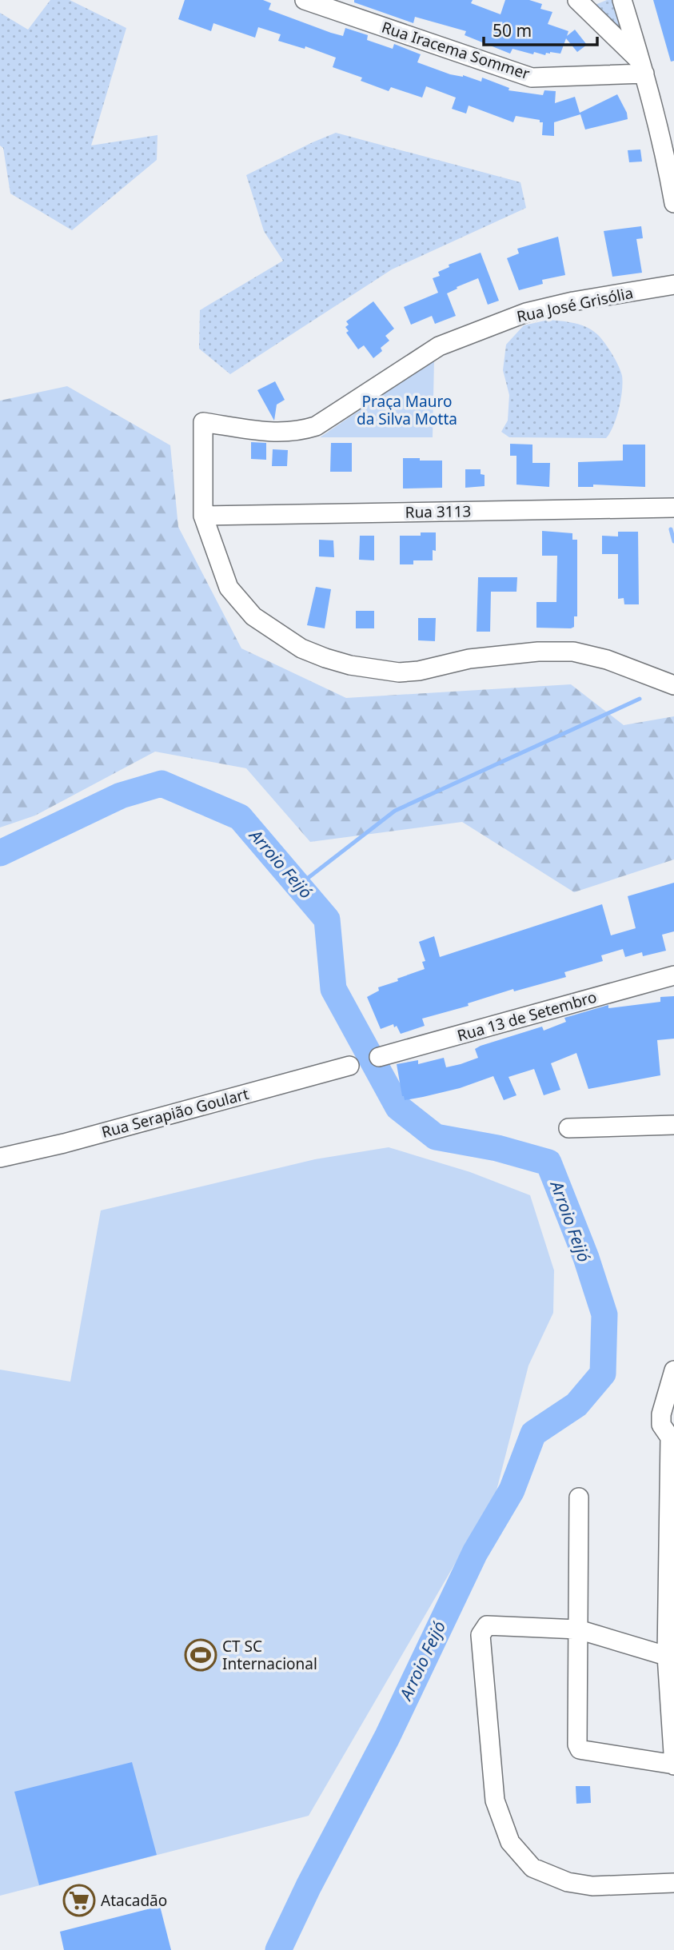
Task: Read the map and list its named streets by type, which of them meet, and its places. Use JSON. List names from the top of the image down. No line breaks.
{"streets":{"street":["Rua Iracema Sommer","Rua José Grisólia","Rua 3113","Rua 13 de Setembro","Rua Serapião Goulart"]},"crossings":[["Rua José Grisólia","Rua 3113"]],"water":["Arroio Feijó"],"parks":["Praça Mauro da Silva Motta"],"places":{"sports":["CT SC Internacional"],"supermarket":["Atacadão"]},"scale_bar":"50 m"}
